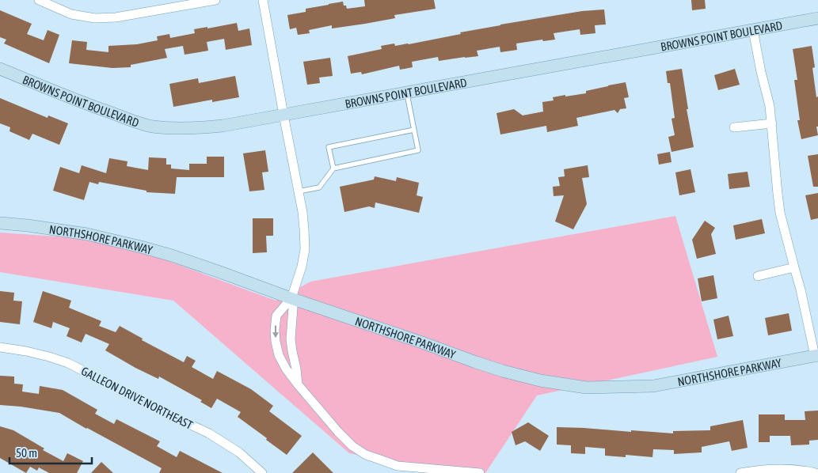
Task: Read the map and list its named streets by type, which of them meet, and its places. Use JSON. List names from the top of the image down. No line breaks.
{"streets":{"street":["BROWNS POINT BOULEVARD","NORTHSHORE PARKWAY","GALLEON DRIVE NORTHEAST"]},"scale_bar":"50 m"}
